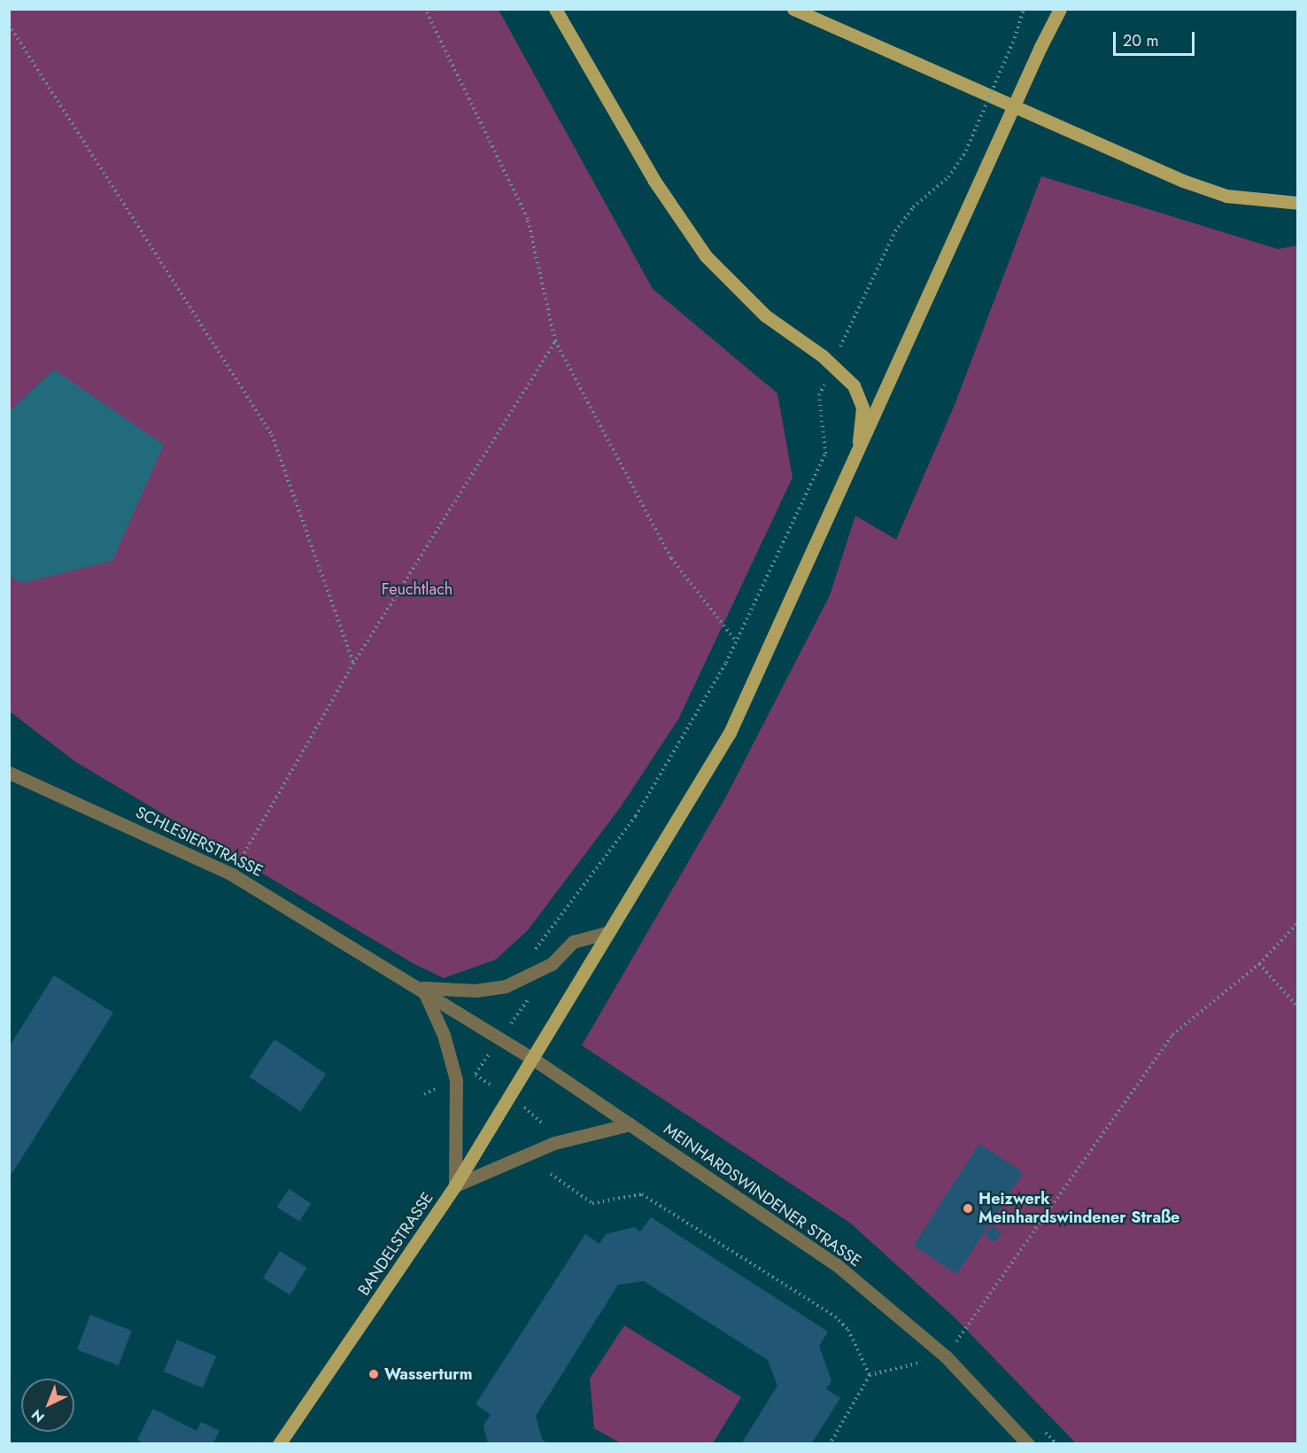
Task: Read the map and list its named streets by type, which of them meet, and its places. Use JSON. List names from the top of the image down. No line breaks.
{"streets":{"main road":["BANDELSTRASSE"],"street":["SCHLESIERSTRASSE","MEINHARDSWINDENER STRASSE"]},"crossings":[["SCHLESIERSTRASSE","MEINHARDSWINDENER STRASSE"],["SCHLESIERSTRASSE","BANDELSTRASSE"],["MEINHARDSWINDENER STRASSE","BANDELSTRASSE"]],"parks":["Feuchtlach"],"places":["Heizwerk Meinhardswindener Straße","Wasserturm"],"scale_bar":"20 m","north":"bottom left"}
